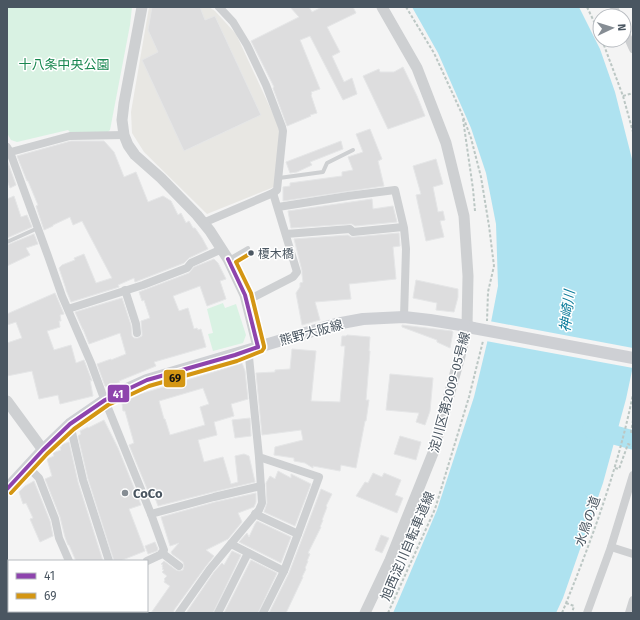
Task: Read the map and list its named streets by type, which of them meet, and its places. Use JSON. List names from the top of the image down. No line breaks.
{"streets":{"main road":["熊野大阪線"],"street":["淀川区第2009-05号線"],"path":["水鳥の道","旭西淀川自転車道線"]},"crossings":[["熊野大阪線","淀川区第2009-05号線"]],"water":["神崎川"],"parks":["十八条中央公園"],"places":["榎木橋","CoCo"],"lines":["transit line 69","transit line 41"],"legend":["41","69"],"north":"right"}
